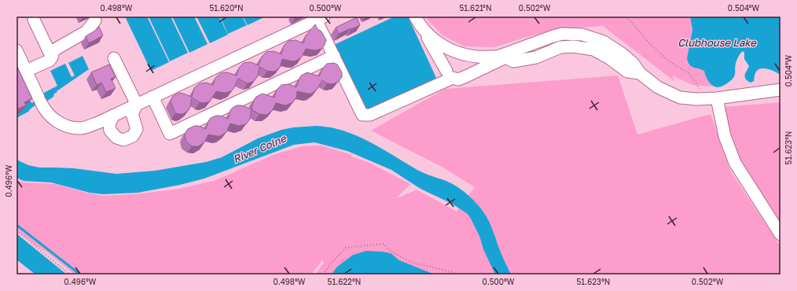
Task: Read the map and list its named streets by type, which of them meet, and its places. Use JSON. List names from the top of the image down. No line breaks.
{"water":["Clubhouse Lake","River Colne"],"coordinates":["0.498°W","51.620°N","0.500°W","51.621°N","0.502°W","0.504°W","51.623°N","0.496°W","51.622°N"]}
